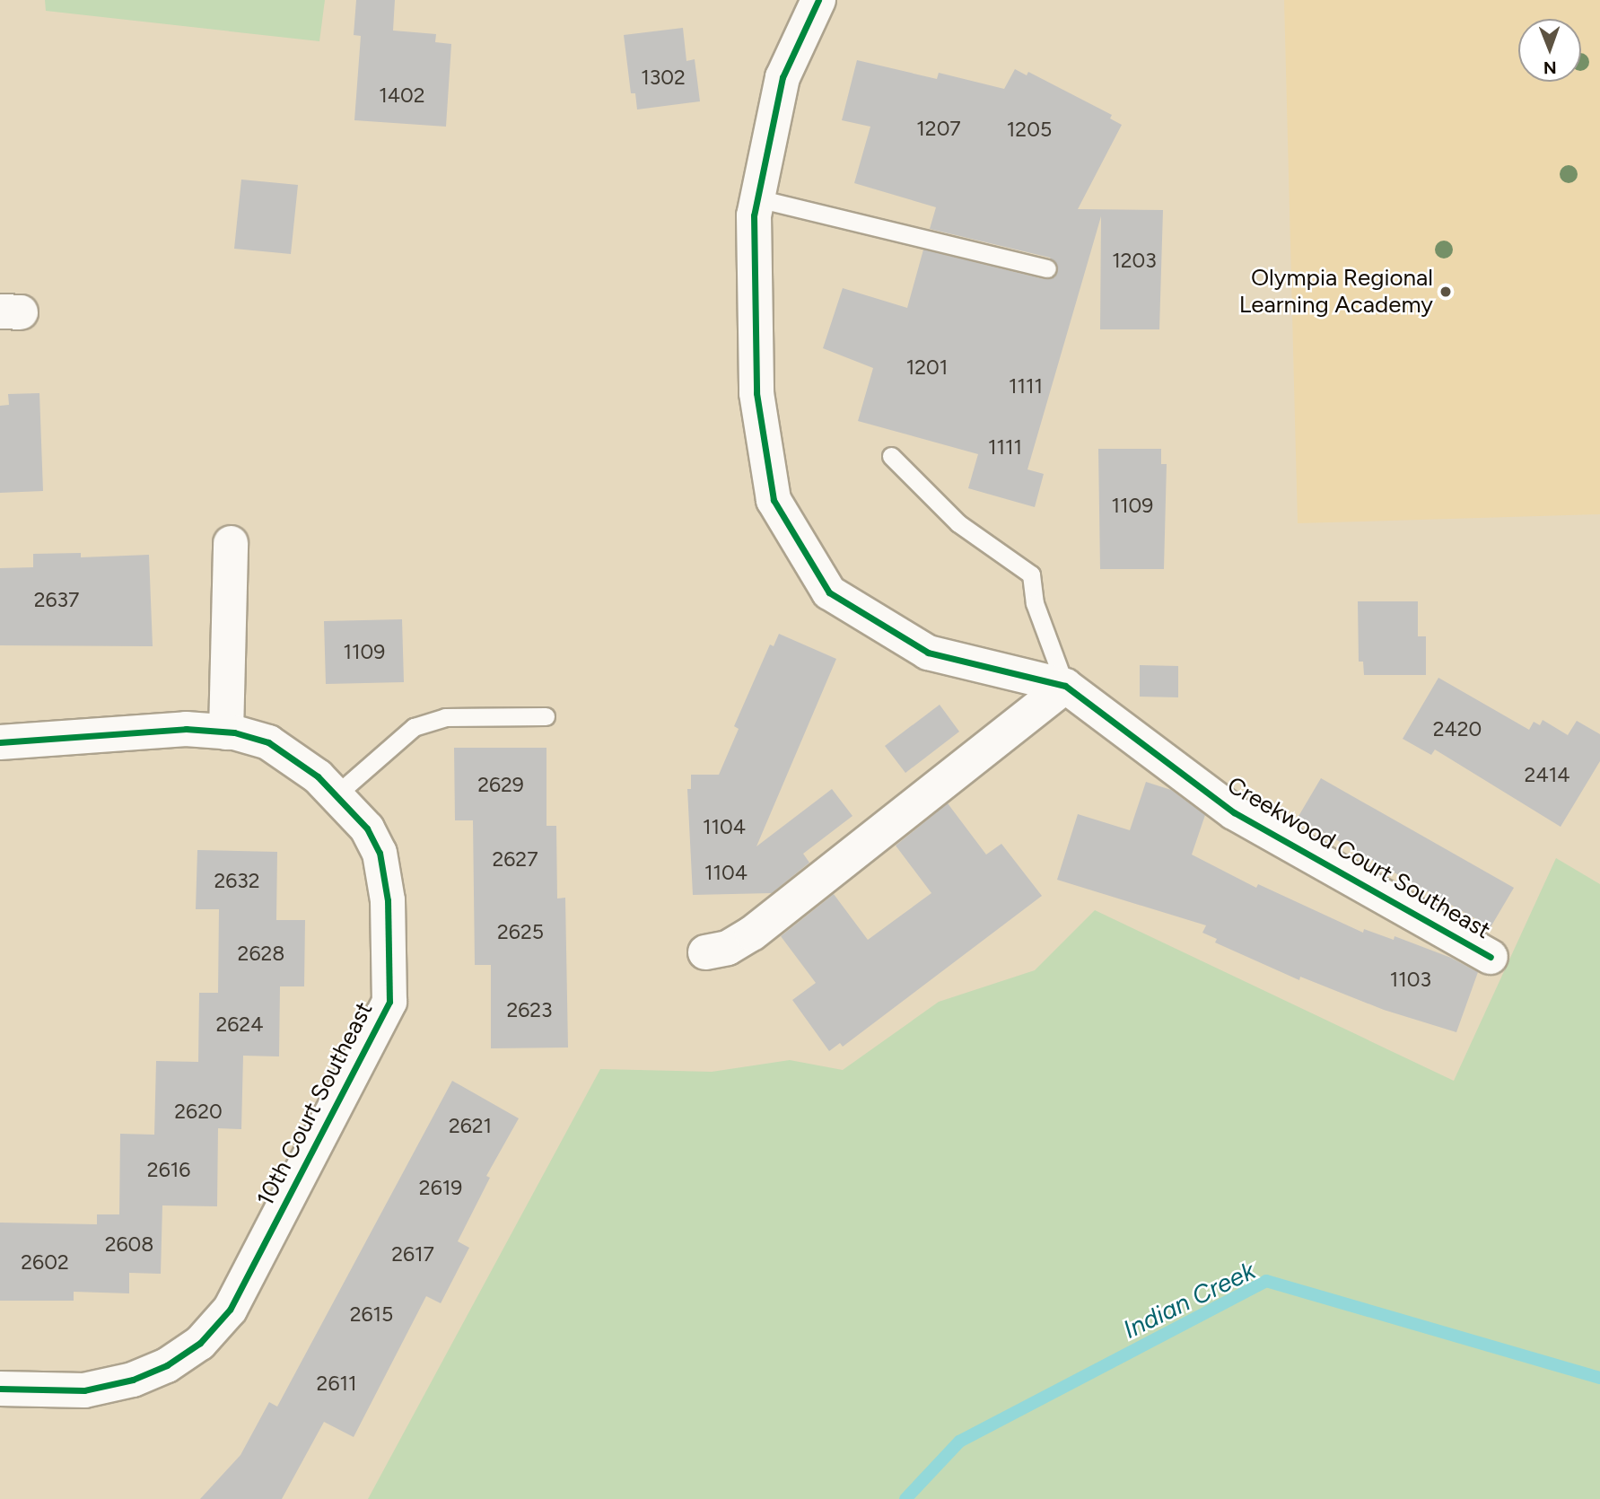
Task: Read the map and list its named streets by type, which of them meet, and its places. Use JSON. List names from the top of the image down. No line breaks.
{"streets":{"street":["Creekwood Court Southeast","10th Court Southeast"]},"water":["Indian Creek"],"places":["Olympia Regional Learning Academy"],"house_numbers":["1302","1402","1207","1205","1203","1201","1111","1111","1109","2637","1109","2420","2414","2629","1104","2627","1104","2632","2625","2628","1103","2623","2624","2620","2621","2616","2619","2608","2617","2602","2615","2611"],"north":"bottom"}
